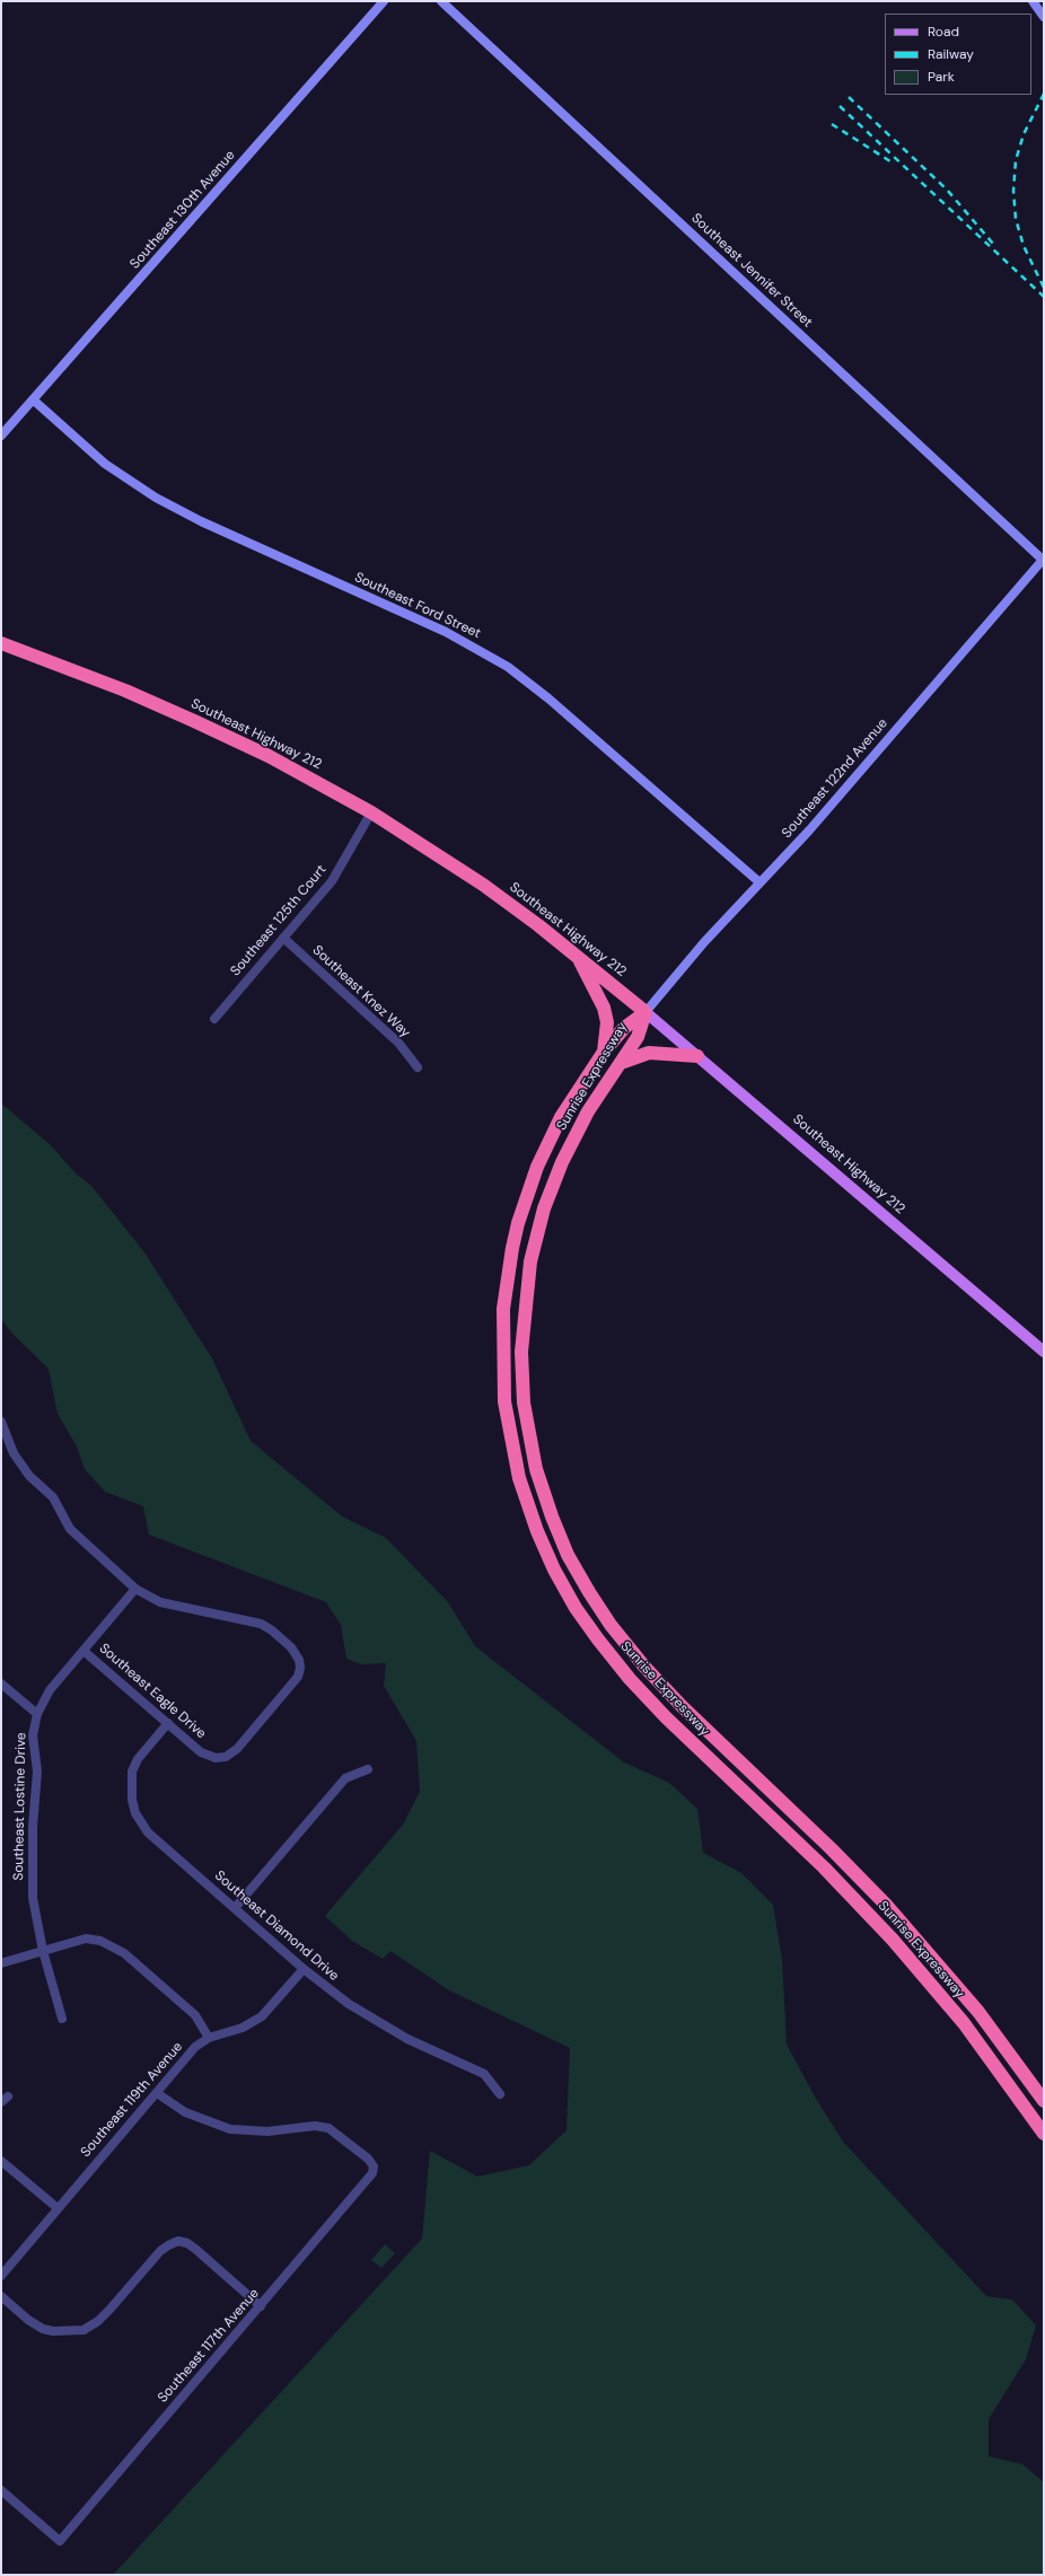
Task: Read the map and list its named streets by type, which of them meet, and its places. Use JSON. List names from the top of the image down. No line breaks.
{"streets":{"highway":["Southeast Highway 212","Sunrise Expressway"],"street":["Southeast 130th Avenue","Southeast Jennifer Street","Southeast Ford Street","Southeast 122nd Avenue","Southeast 125th Court","Southeast Knez Way","Southeast Eagle Drive","Southeast Lostine Drive","Southeast Diamond Drive","Southeast 119th Avenue","Southeast 117th Avenue"]},"crossings":[["Southeast 130th Avenue","Southeast Ford Street"],["Southeast Jennifer Street","Southeast 122nd Avenue"],["Southeast Ford Street","Southeast 122nd Avenue"],["Southeast Highway 212","Southeast 122nd Avenue"],["Southeast Highway 212","Southeast 125th Court"],["Southeast Highway 212","Sunrise Expressway"],["Southeast 122nd Avenue","Sunrise Expressway"],["Southeast 125th Court","Southeast Knez Way"],["Southeast Eagle Drive","Southeast Lostine Drive"],["Southeast Eagle Drive","Southeast Diamond Drive"],["Southeast Diamond Drive","Southeast 119th Avenue"],["Southeast 119th Avenue","Southeast 117th Avenue"]],"legend":["Road","Railway","Park"]}
